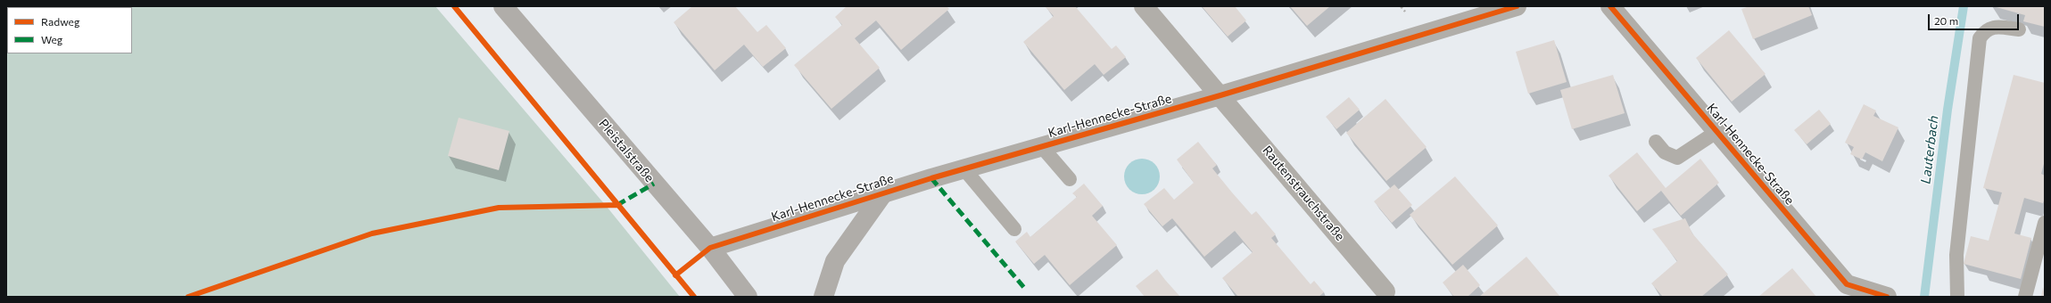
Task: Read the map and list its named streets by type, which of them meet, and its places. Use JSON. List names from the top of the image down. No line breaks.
{"streets":{"main road":["Pleistalstraße"],"street":["Karl-Hennecke-Straße","Rautenstrauchstraße"]},"crossings":[["Karl-Hennecke-Straße","Pleistalstraße"],["Karl-Hennecke-Straße","Rautenstrauchstraße"]],"water":["Lauterbach"],"legend":["Radweg","Weg"],"scale_bar":"20 m"}
